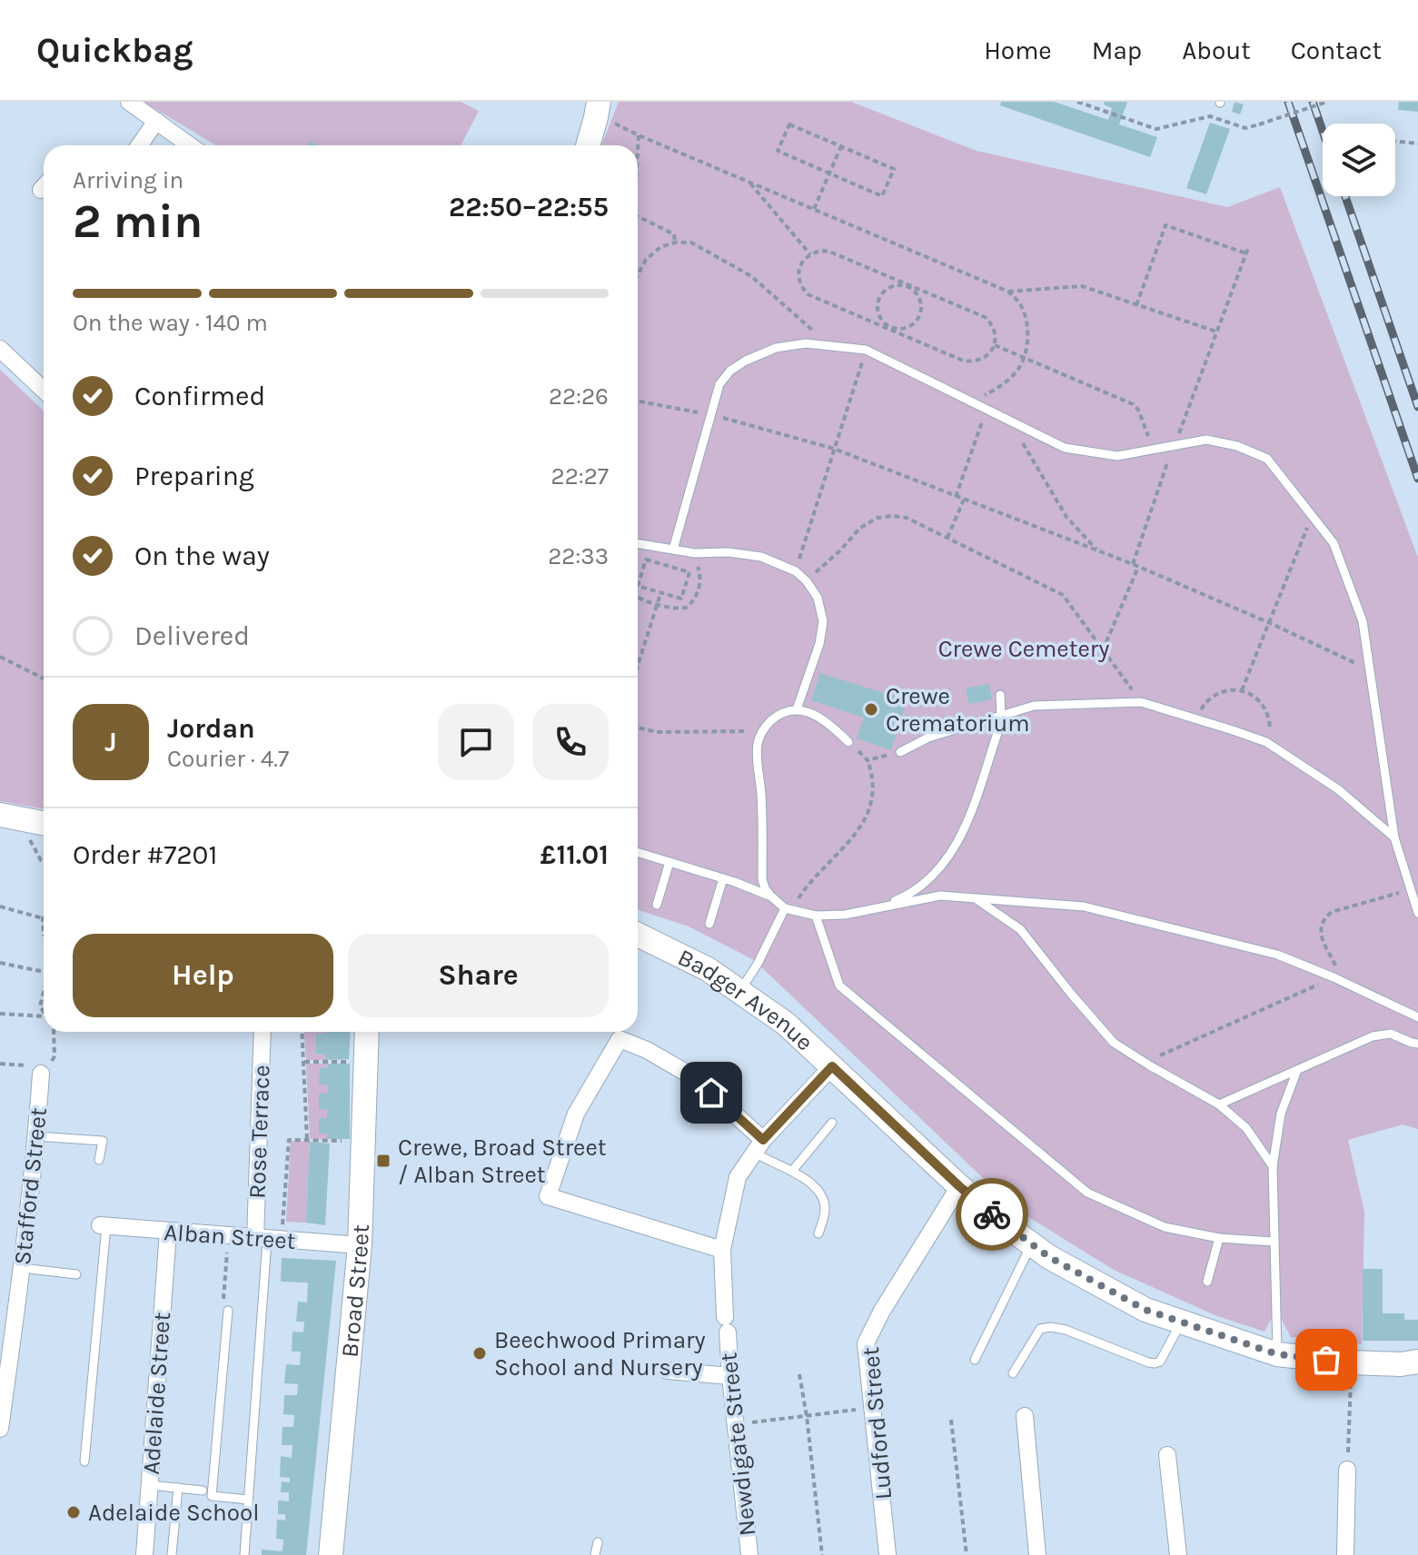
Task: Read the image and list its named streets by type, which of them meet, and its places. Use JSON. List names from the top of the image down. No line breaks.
{"streets":{"street":["Badger Avenue","Rose Terrace","Stafford Street","Alban Street","Broad Street","Adelaide Street","Ludford Street","Newdigate Street"]},"crossings":[["Badger Avenue","Ludford Street"],["Badger Avenue","Newdigate Street"],["Rose Terrace","Alban Street"],["Alban Street","Broad Street"],["Alban Street","Adelaide Street"]],"parks":["Crewe Cemetery"],"places":{"other":["Crewe Crematorium","Beechwood Primary School and Nursery","Adelaide School"],"transit":["Crewe, Broad Street / Alban Street"]},"page":{"header":"Quickbag","nav":["Home","Map","About","Contact"],"heading":["2 min","Arriving in","22:50–22:55"],"panel":["Jordan","Courier · 4.7","Order #7201","£11.01"],"bar":"On the way · 140 m","list":[["Confirmed","22:26"],["Preparing","22:27"],["On the way","22:33"],"Delivered"],"round":"J","buttons":["Help","Share"]}}
